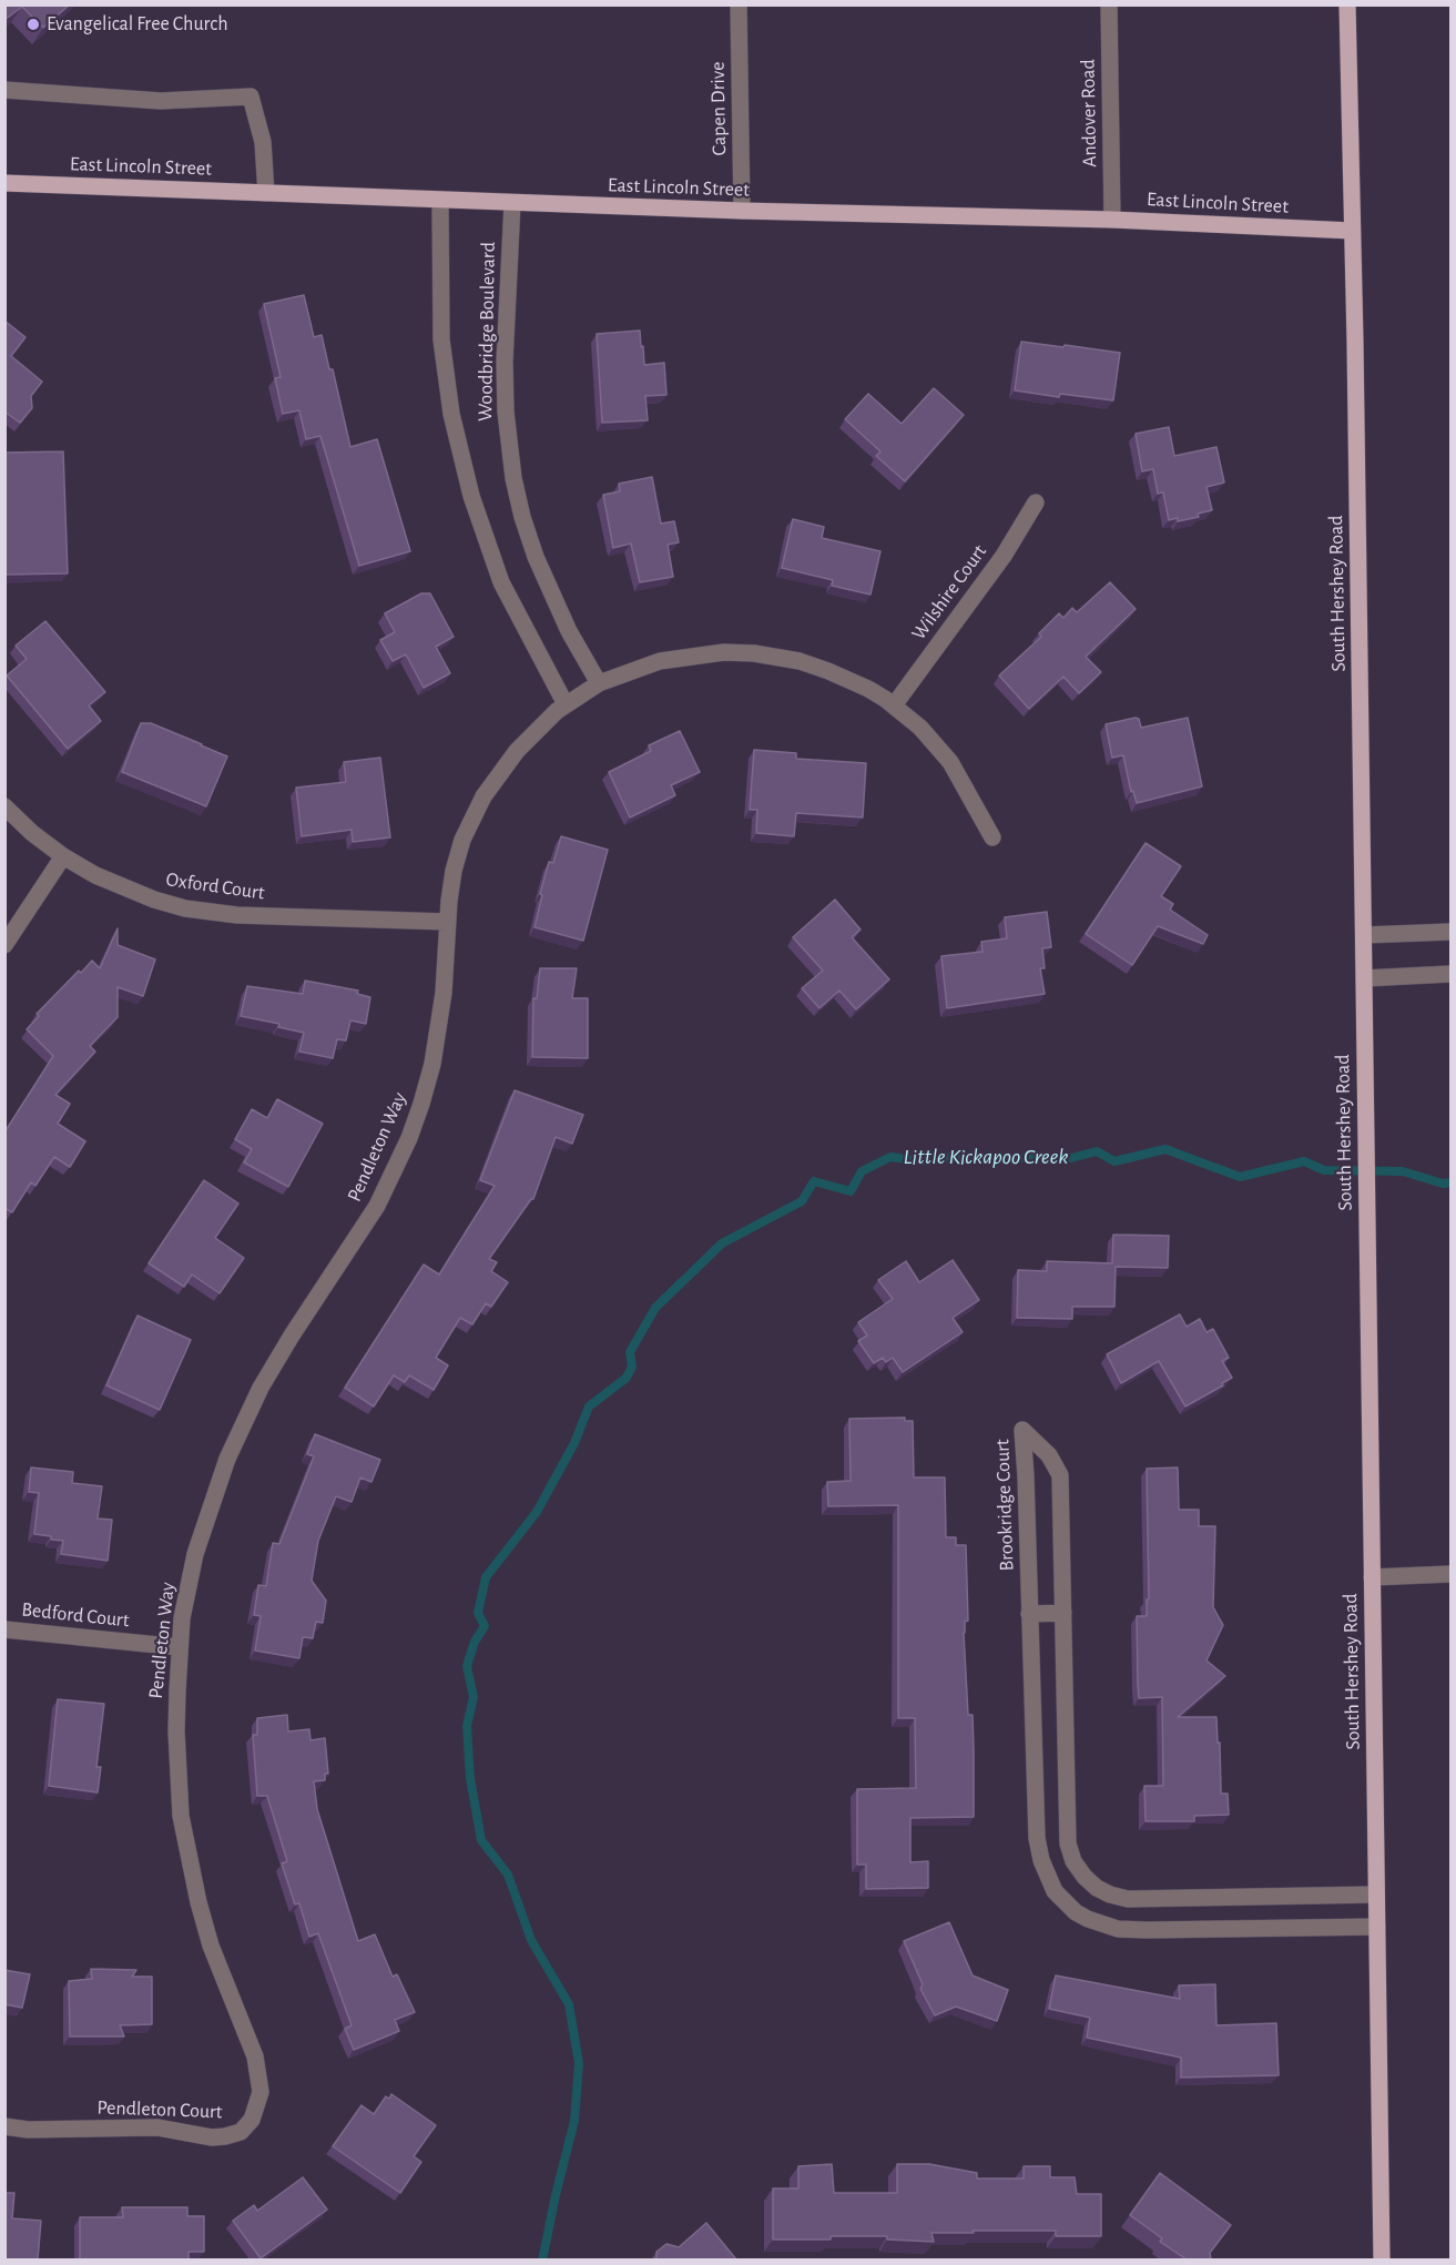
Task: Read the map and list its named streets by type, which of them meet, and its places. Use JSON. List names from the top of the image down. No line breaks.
{"streets":{"main road":["East Lincoln Street","South Hershey Road"],"street":["Capen Drive","Andover Road","Woodbridge Boulevard","Wilshire Court","Oxford Court","Pendleton Way","Brookridge Court","Bedford Court","Pendleton Court"]},"crossings":[["Capen Drive","East Lincoln Street"],["Andover Road","East Lincoln Street"],["East Lincoln Street","Woodbridge Boulevard"],["East Lincoln Street","South Hershey Road"],["Woodbridge Boulevard","Pendleton Way"],["Wilshire Court","Pendleton Way"],["South Hershey Road","Brookridge Court"],["Oxford Court","Pendleton Way"],["Pendleton Way","Bedford Court"],["Pendleton Way","Pendleton Court"]],"water":["Little Kickapoo Creek"],"places":["Evangelical Free Church"]}
